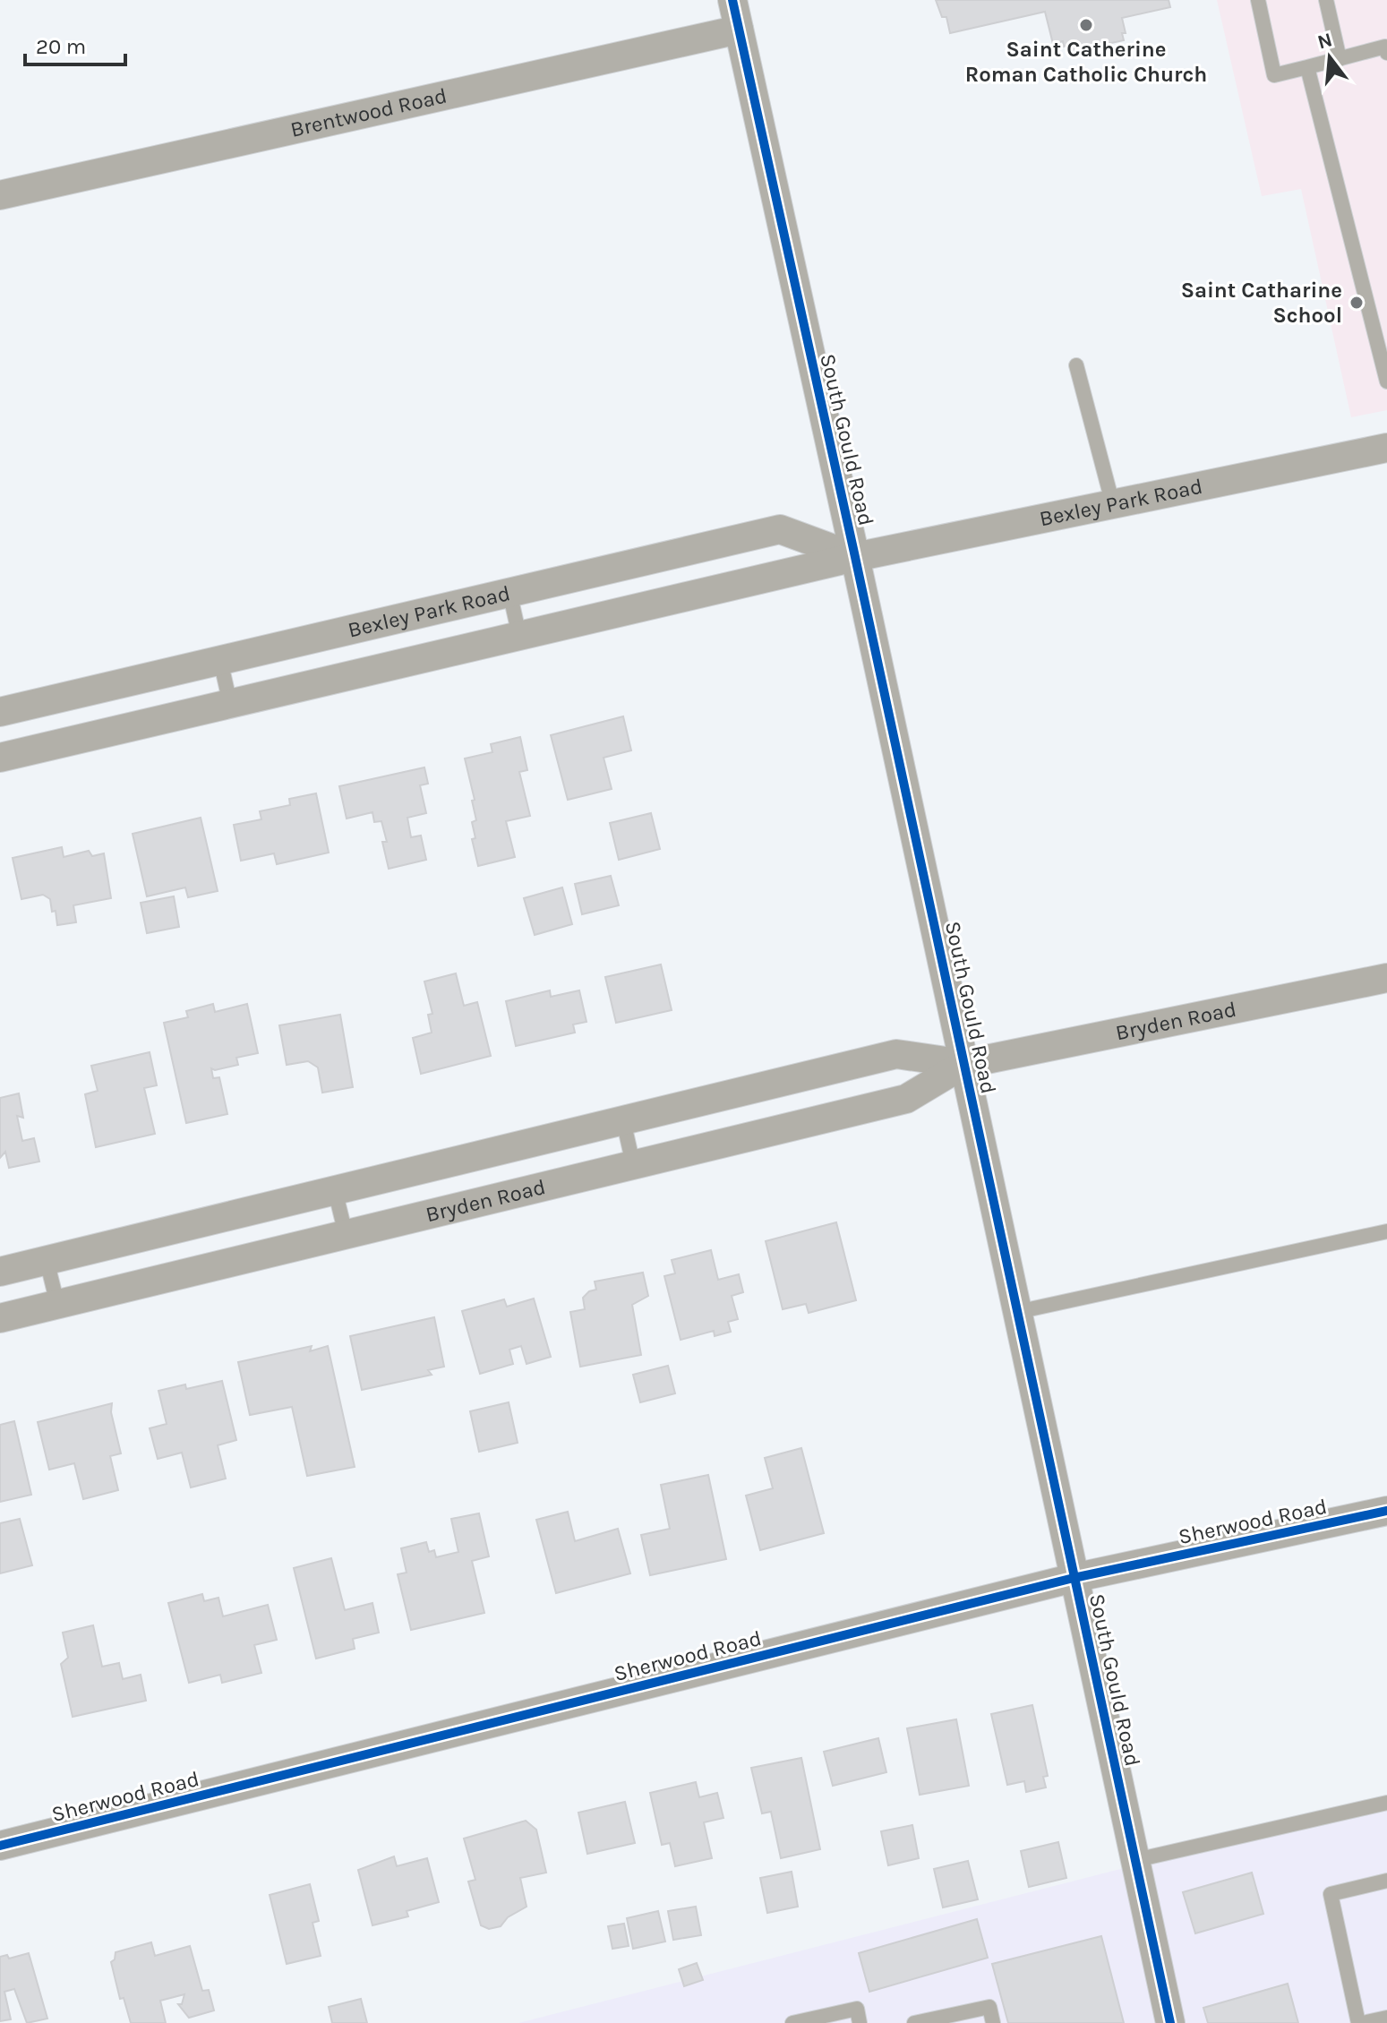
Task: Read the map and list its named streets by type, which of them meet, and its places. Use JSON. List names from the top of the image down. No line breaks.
{"streets":{"street":["Brentwood Road","South Gould Road","Bexley Park Road","Bryden Road","Sherwood Road"]},"crossings":[["Brentwood Road","South Gould Road"],["South Gould Road","Bexley Park Road"],["South Gould Road","Bryden Road"],["South Gould Road","Sherwood Road"]],"places":["Saint Catherine Roman Catholic Church","Saint Catharine School"],"scale_bar":"20 m","north":"top"}
